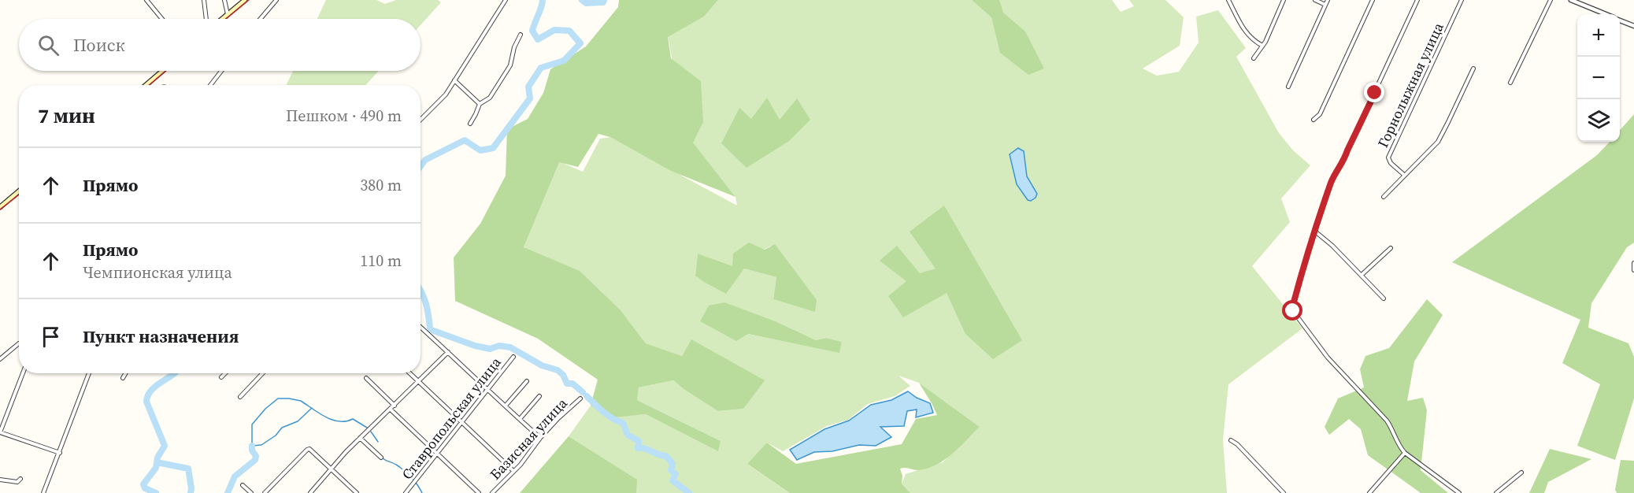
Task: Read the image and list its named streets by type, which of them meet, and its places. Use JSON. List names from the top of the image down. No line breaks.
{"streets":{"street":["Горнолыжная улица","Ставропольская улица","Базисная улица"]},"page":{"map_buttons":["+","−"],"search":"Поиск","heading":["7 мин","Пешком · 490 m"],"list":[["Прямо","380 m"],["Прямо","Чемпионская улица","110 m"],"Пункт назначения"]}}
